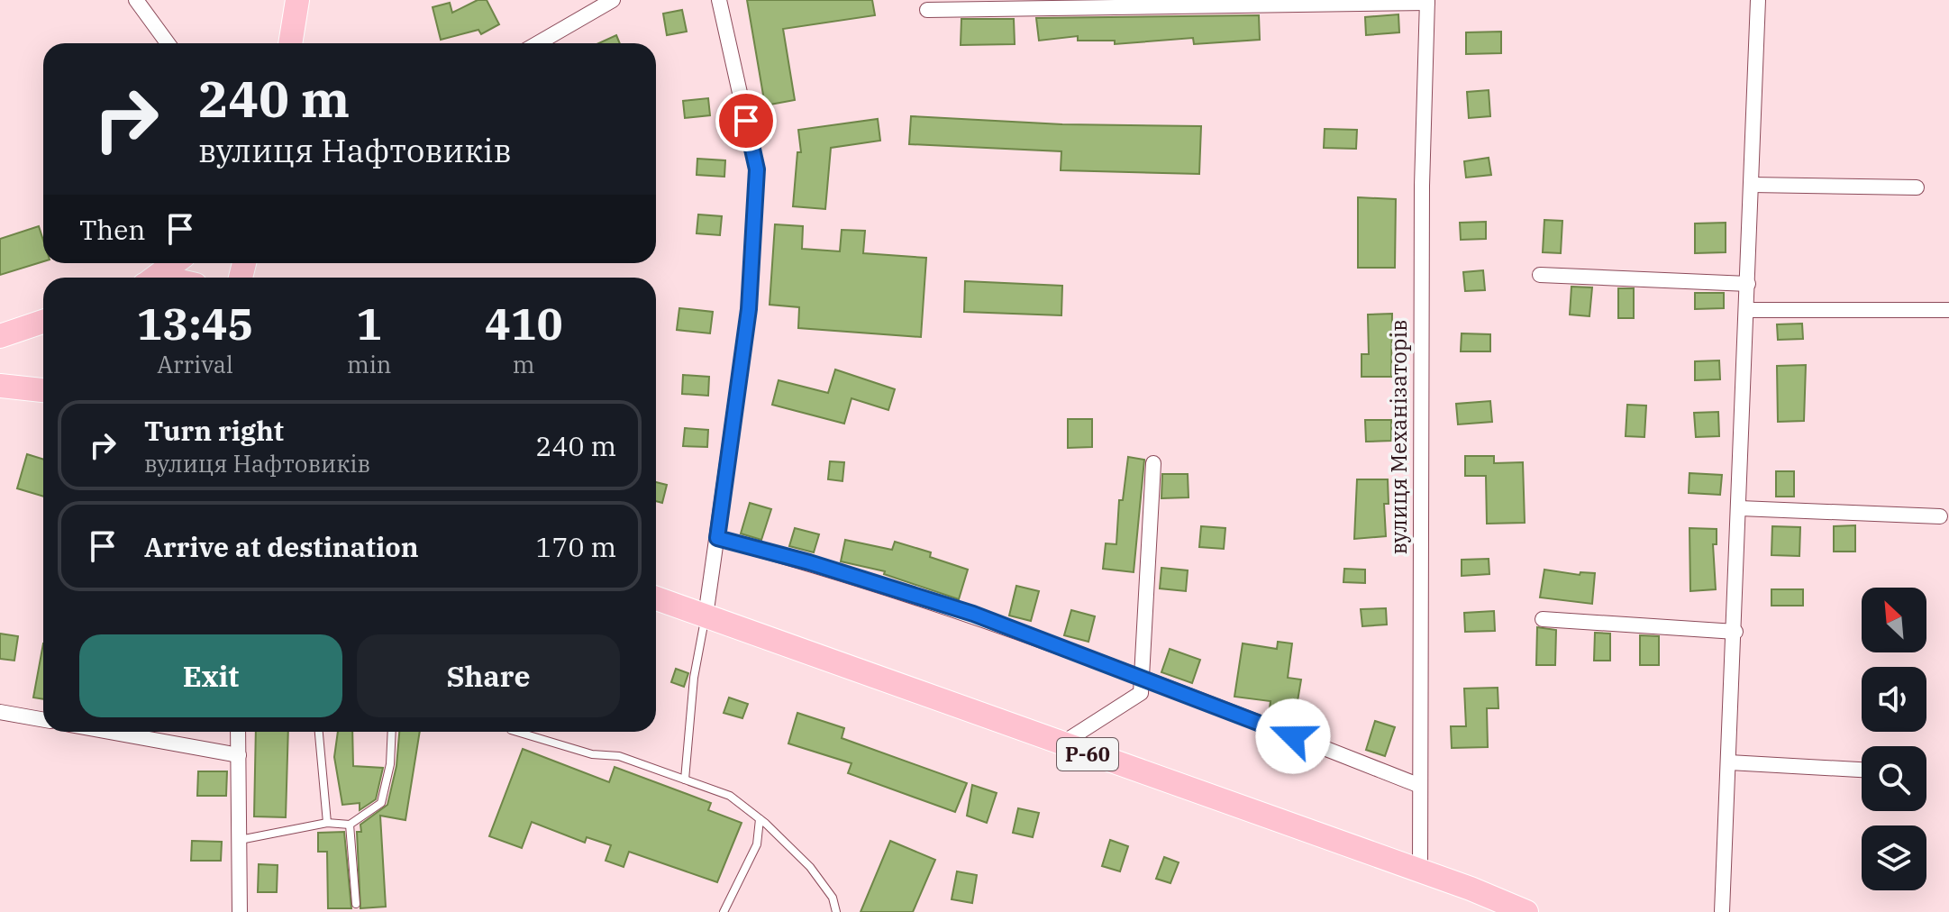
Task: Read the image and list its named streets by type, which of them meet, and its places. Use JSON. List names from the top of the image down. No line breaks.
{"streets":{"main road":["Р-60"],"street":["вулиця Механізаторів"]},"crossings":[["вулиця Механізаторів","Р-60"]],"north":"top left","page":{"turn":["240 m","вулиця Нафтовиків"],"then":"Then","eta":["13:45","Arrival","1","min","410","m"],"list":[{"name":"Turn right","note":"вулиця Нафтовиків","value":"240 m"},{"name":"Arrive at destination","value":"170 m"}],"buttons":["Exit","Share"]}}
